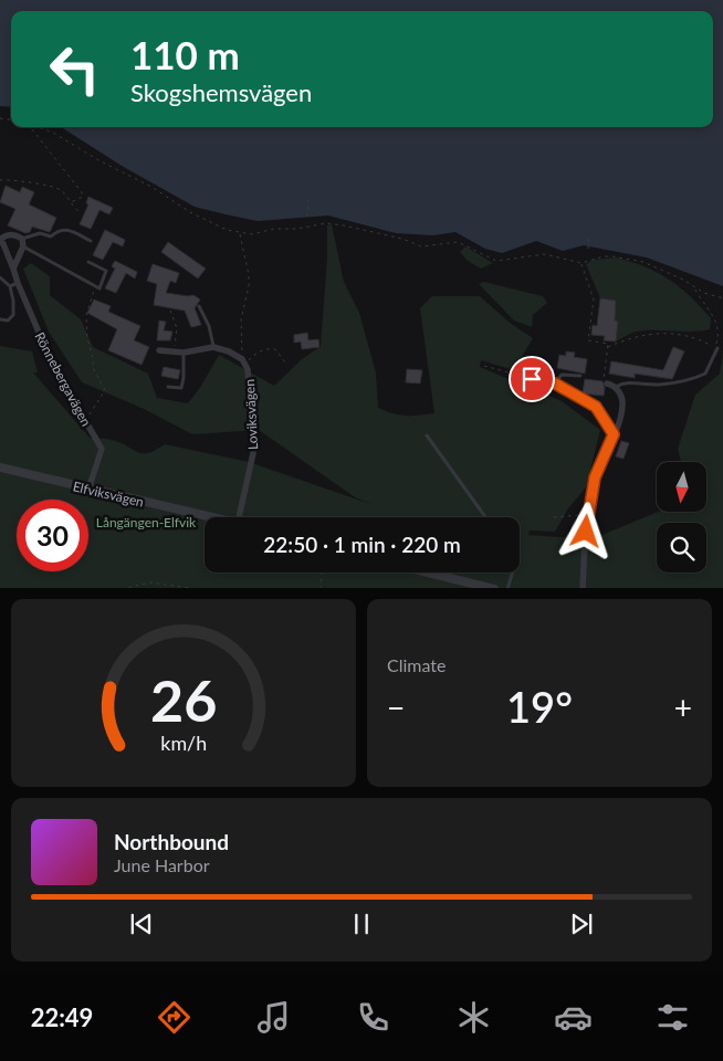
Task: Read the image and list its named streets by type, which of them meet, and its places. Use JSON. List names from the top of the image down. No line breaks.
{"streets":{"street":["Rönnebergavägen","Loviksvägen","Elfviksvägen"]},"crossings":[["Rönnebergavägen","Elfviksvägen"]],"parks":["Långängen-Elfvik"],"north":"bottom","page":{"turn":["110 m","Skogshemsvägen"],"limit":"30","trip":"22:50 · 1 min · 220 m","tile":"Climate","heat":["−","19°","+"],"song":["Northbound","June Harbor"],"tabs":"22:49","gauge":["26","km/h"]}}
